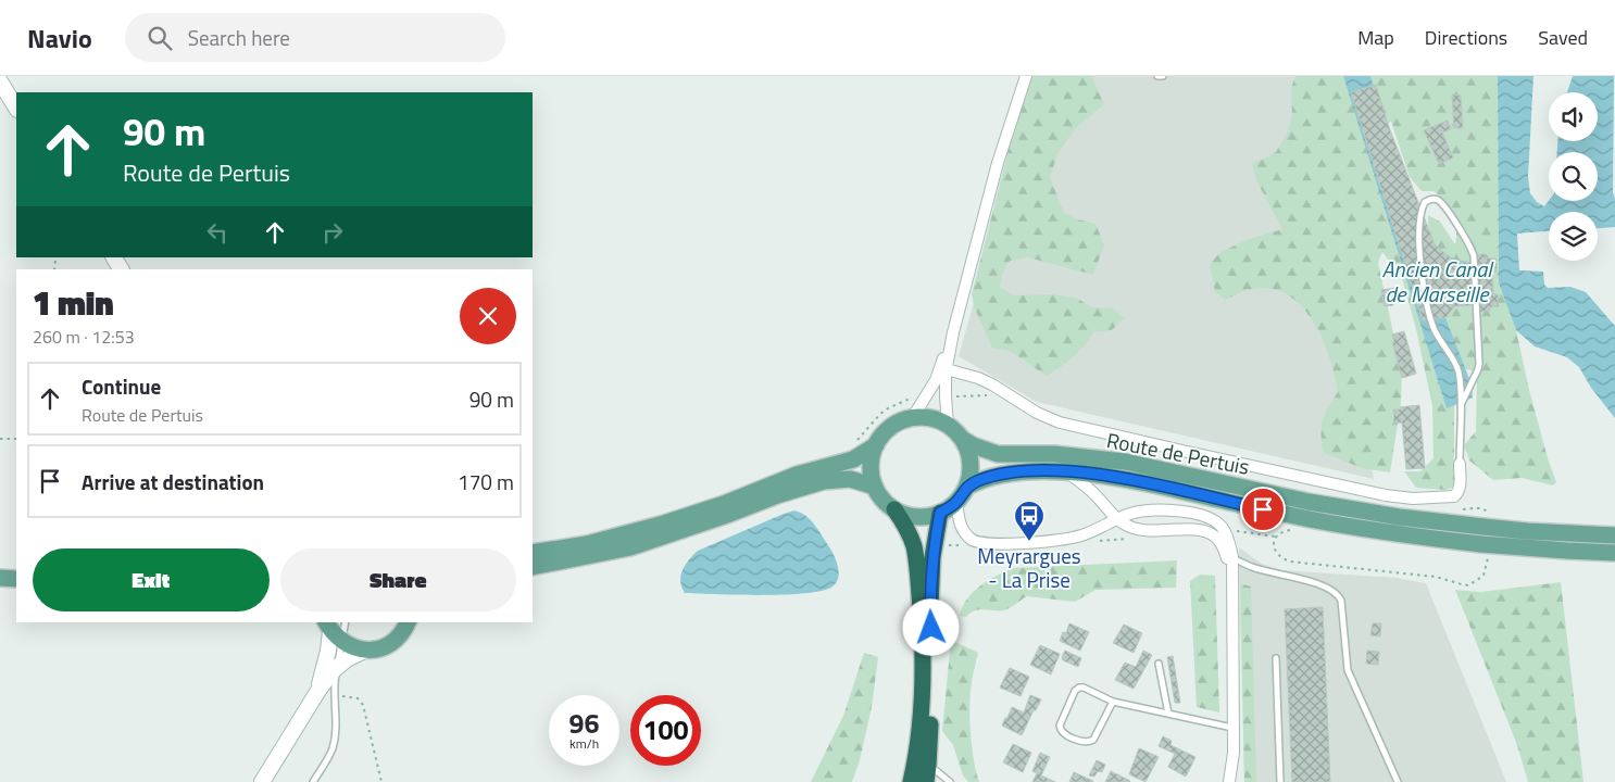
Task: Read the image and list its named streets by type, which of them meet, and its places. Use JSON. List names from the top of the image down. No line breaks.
{"streets":{"main road":["Route de Pertuis"]},"water":["Ancien Canal de Marseille"],"places":{"bus stop":["Meyrargues - La Prise"]},"page":{"header":"Navio","search":"Search here","nav":["Map","Directions","Saved"],"turn":["90 m","Route de Pertuis"],"heading":["1 min","260 m · 12:53"],"list":[{"name":"Continue","note":"Route de Pertuis","value":"90 m"},{"name":"Arrive at destination","value":"170 m"}],"buttons":["Exit","Share"],"speed":"96 km/h","limit":"100"}}
